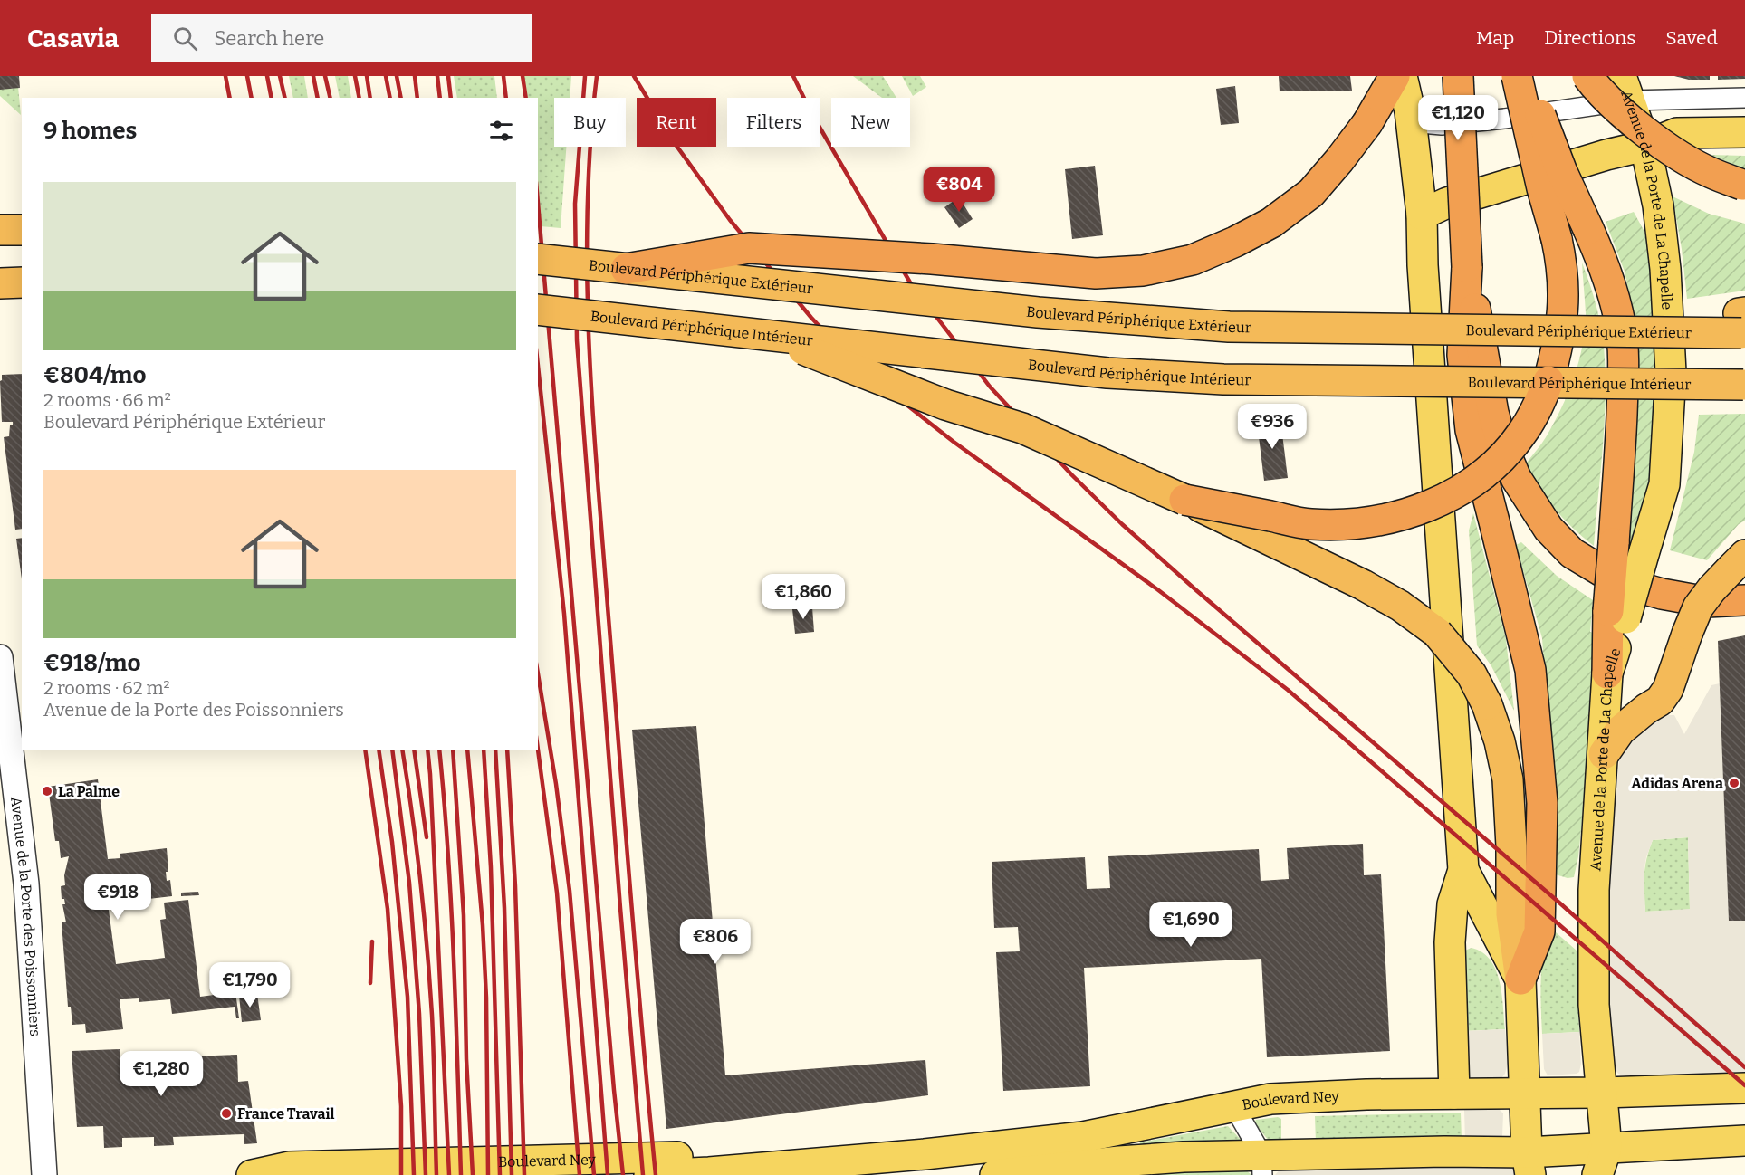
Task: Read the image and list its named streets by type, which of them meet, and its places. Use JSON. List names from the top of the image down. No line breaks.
{"streets":{"highway":["Boulevard Périphérique Extérieur","Boulevard Périphérique Intérieur"],"main road":["Avenue de la Porte de La Chapelle","Boulevard Ney"],"street":["Avenue de la Porte des Poissonniers"]},"crossings":[["Avenue de la Porte de La Chapelle","Boulevard Ney"]],"places":["Adidas Arena","La Palme","France Travail"],"page":{"header":"Casavia","search":"Search here","nav":["Map","Directions","Saved"],"price":["€1,120","€804","€936","€1,860","€918","€1,690","€806","€1,790","€1,280"],"chip":["Buy","Rent","Filters","New"],"heading":"9 homes","list":[{"name":"€804/mo","note":"2 rooms · 66 m² · Boulevard Périphérique Extérieur"},{"name":"€918/mo","note":"2 rooms · 62 m² · Avenue de la Porte des Poissonniers"}]}}
